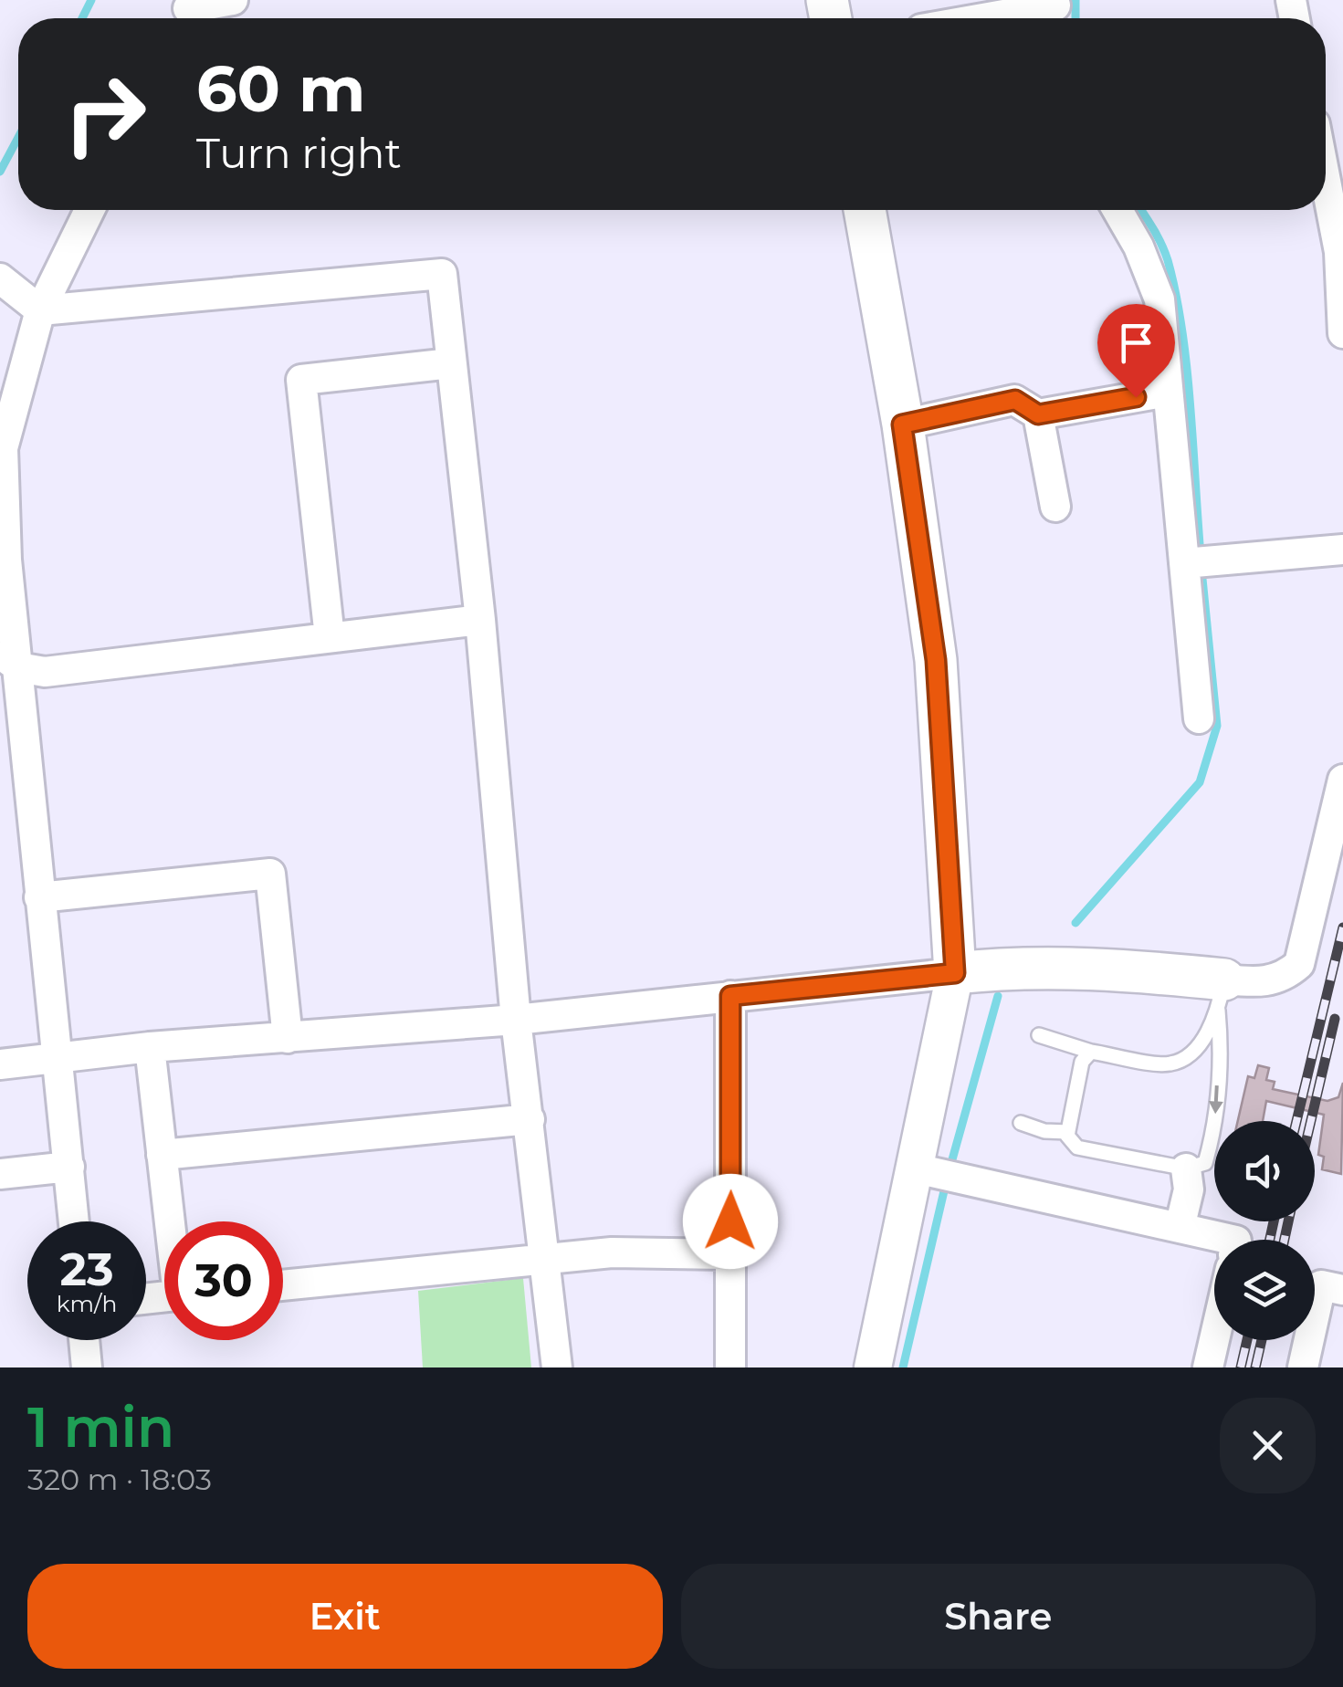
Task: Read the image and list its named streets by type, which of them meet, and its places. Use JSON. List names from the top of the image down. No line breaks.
{"page":{"turn":["60 m","Turn right"],"speed":"23 km/h","limit":"30","heading":["1 min","320 m · 18:03"],"buttons":["Exit","Share"]}}
